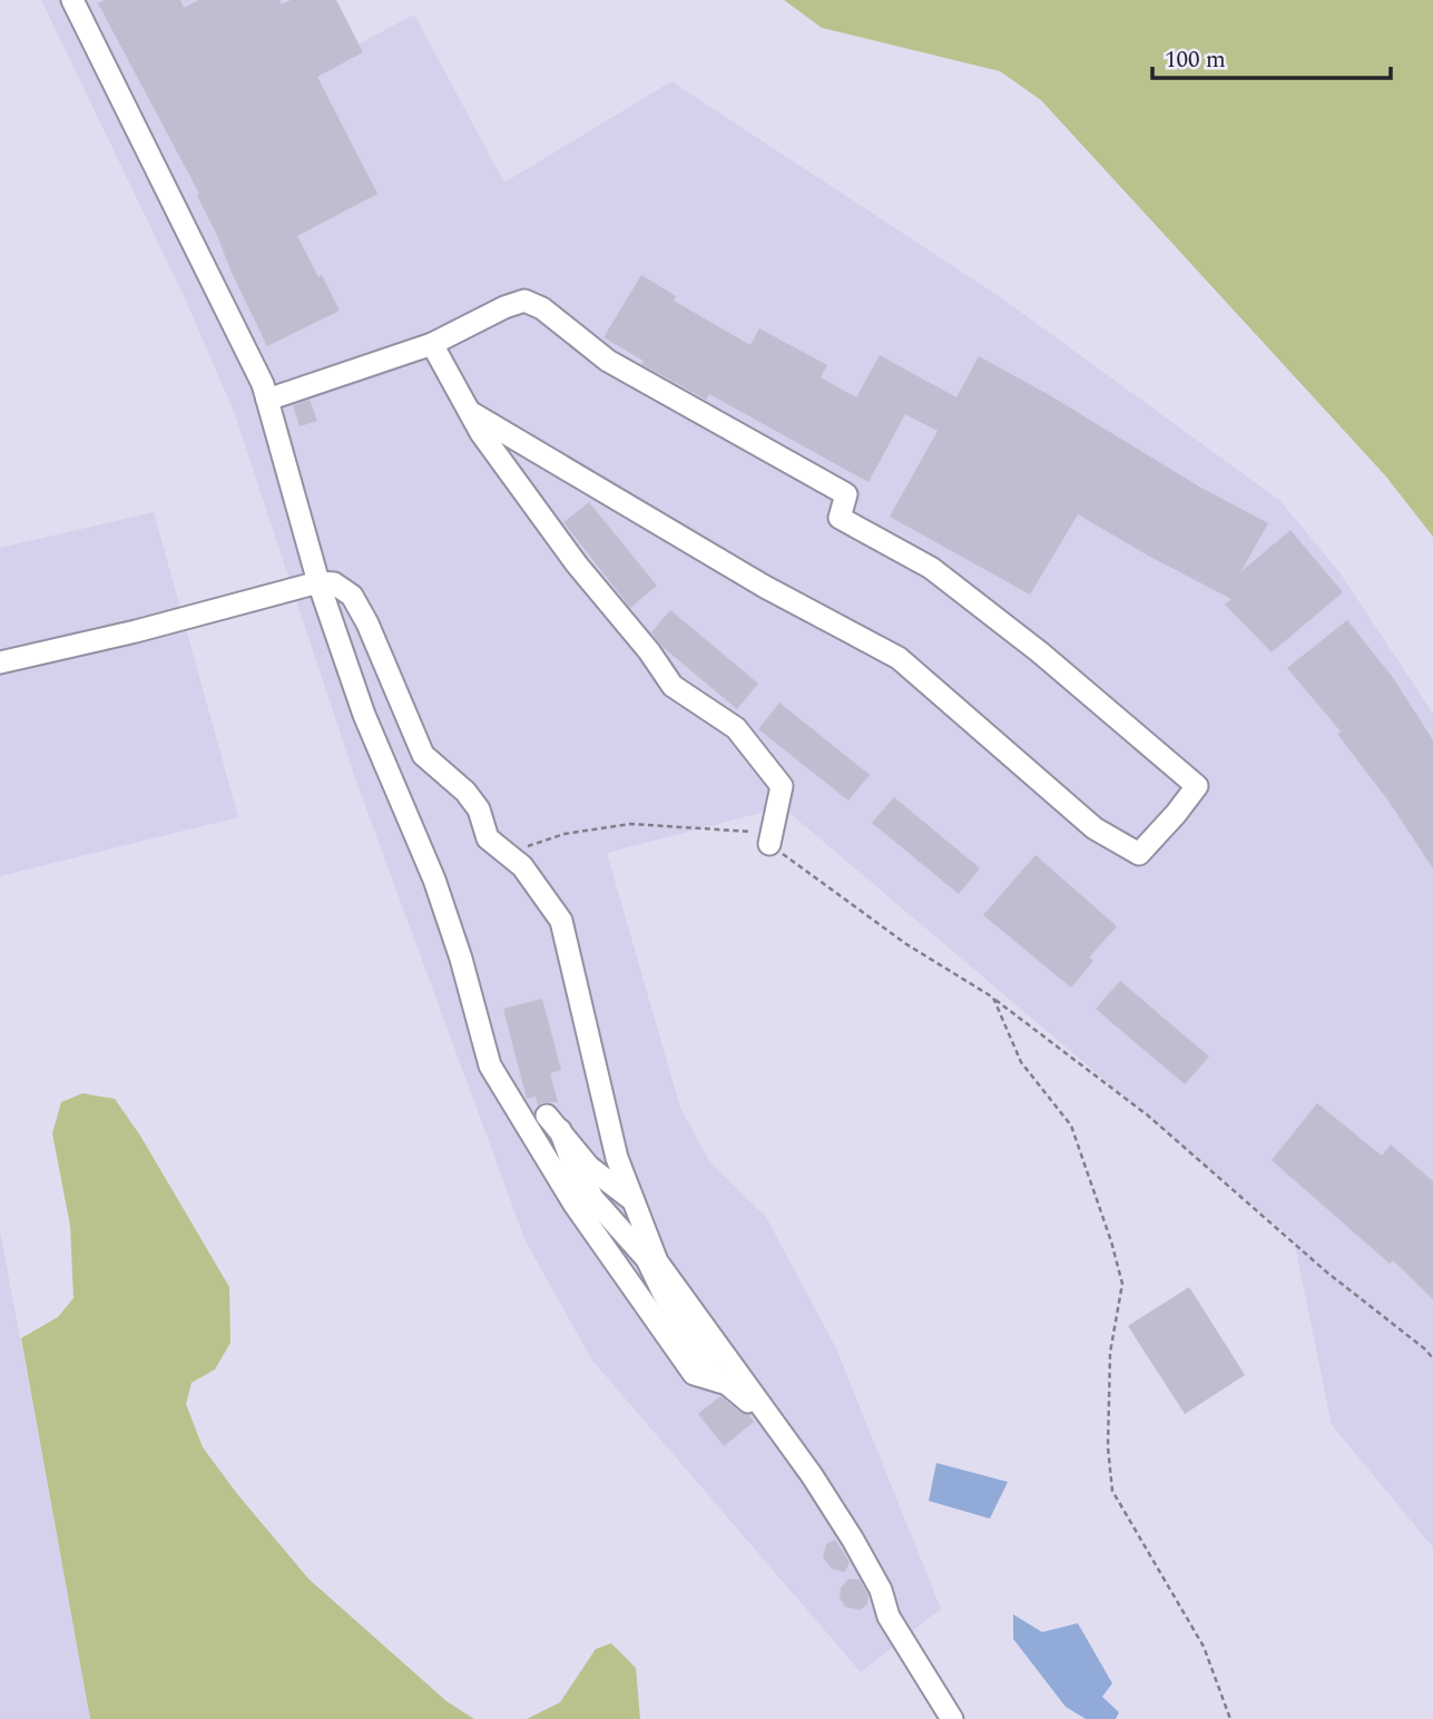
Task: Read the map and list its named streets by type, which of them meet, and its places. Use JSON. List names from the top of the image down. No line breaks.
{"scale_bar":"100 m"}
